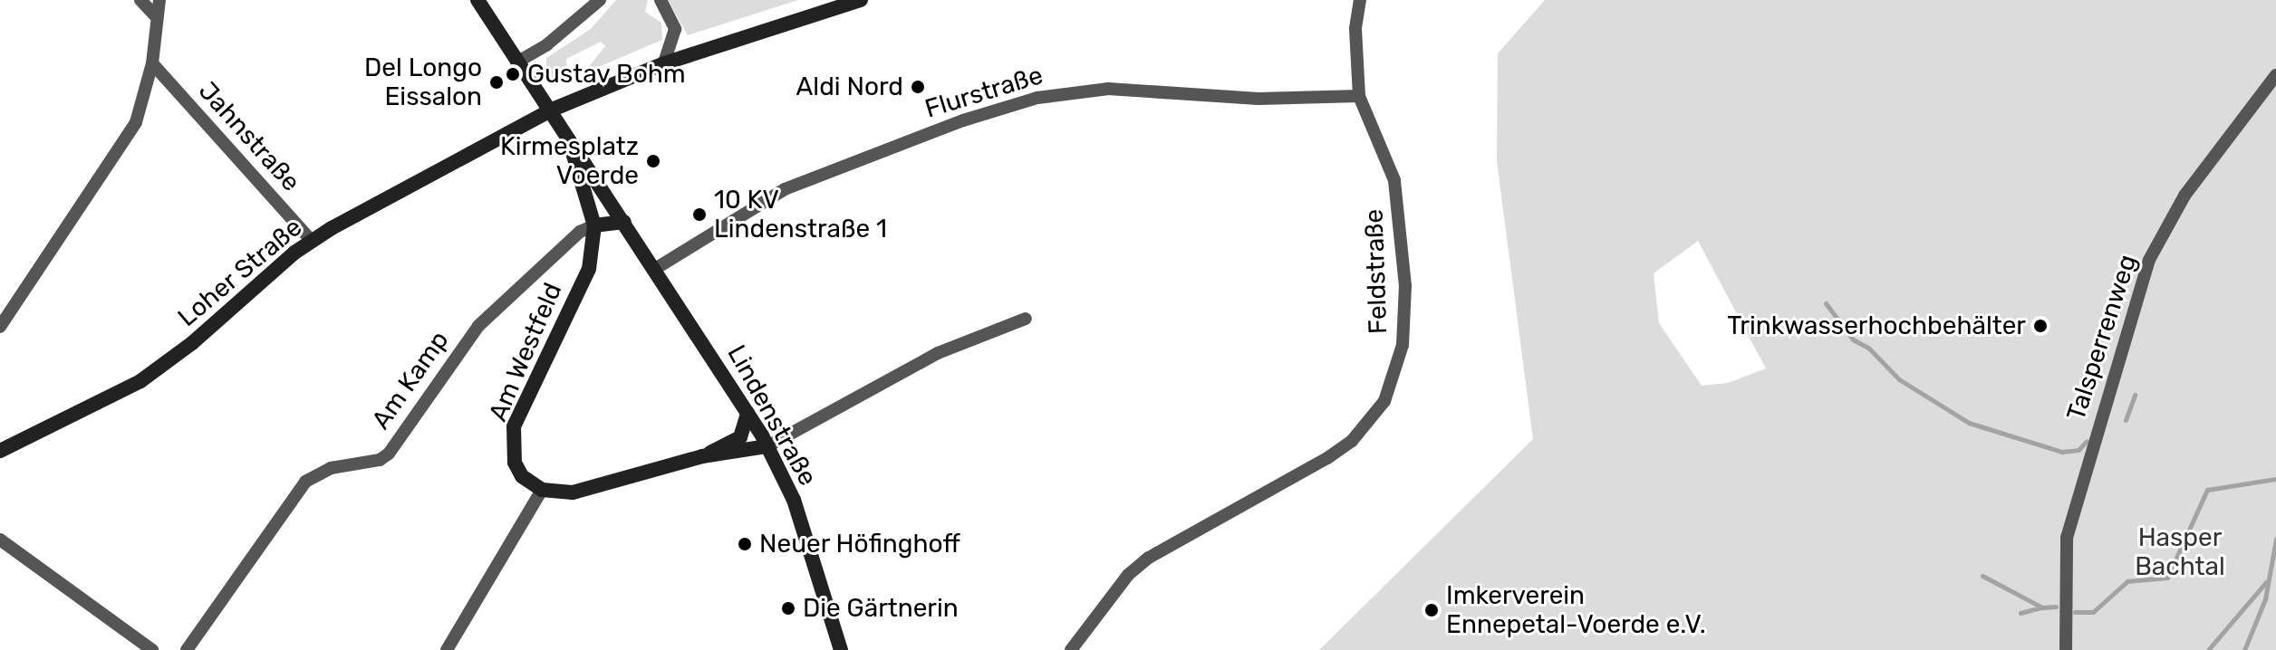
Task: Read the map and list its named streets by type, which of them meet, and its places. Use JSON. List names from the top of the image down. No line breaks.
{"streets":{"main road":["Loher Straße","Am Westfeld","Lindenstraße"],"street":["Flurstraße","Jahnstraße","Feldstraße","Talsperrenweg","Am Kamp"]},"crossings":[["Flurstraße","Feldstraße"],["Flurstraße","Lindenstraße"],["Jahnstraße","Loher Straße"],["Loher Straße","Lindenstraße"],["Am Westfeld","Am Kamp"],["Am Westfeld","Lindenstraße"]],"parks":["Hasper Bachtal"],"places":["Gustav Bohm","Del Longo Eissalon","Aldi Nord","Kirmesplatz Voerde","10 KV Lindenstraße 1","Trinkwasserhochbehälter","Neuer Höfinghoff","Die Gärtnerin","Imkerverein Ennepetal-Voerde e.V."]}
